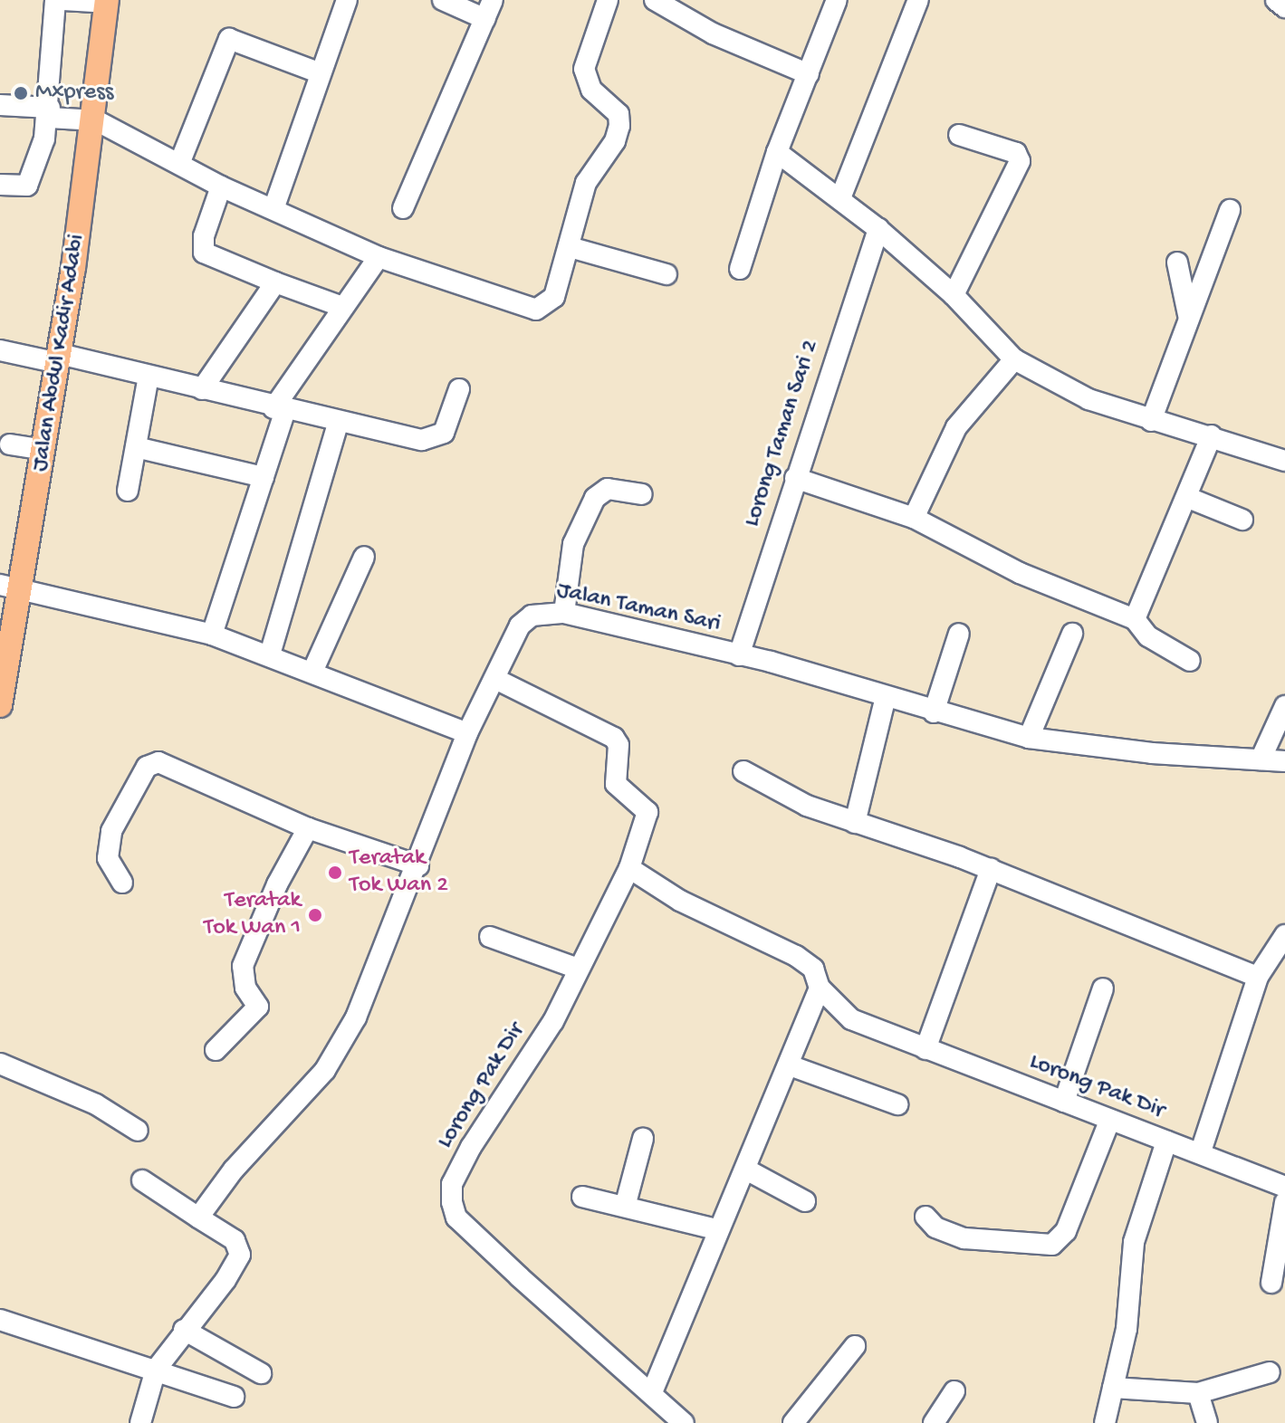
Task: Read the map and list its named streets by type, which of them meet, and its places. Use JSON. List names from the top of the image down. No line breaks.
{"streets":{"main road":["Jalan Abdul Kadir Adabi"],"street":["Lorong Taman Sari 2","Jalan Taman Sari","Lorong Pak Dir"]},"crossings":[["Lorong Taman Sari 2","Jalan Taman Sari"],["Jalan Taman Sari","Lorong Pak Dir"]],"places":["Mxpress","Teratak Tok Wan 2","Teratak Tok Wan 1"]}
